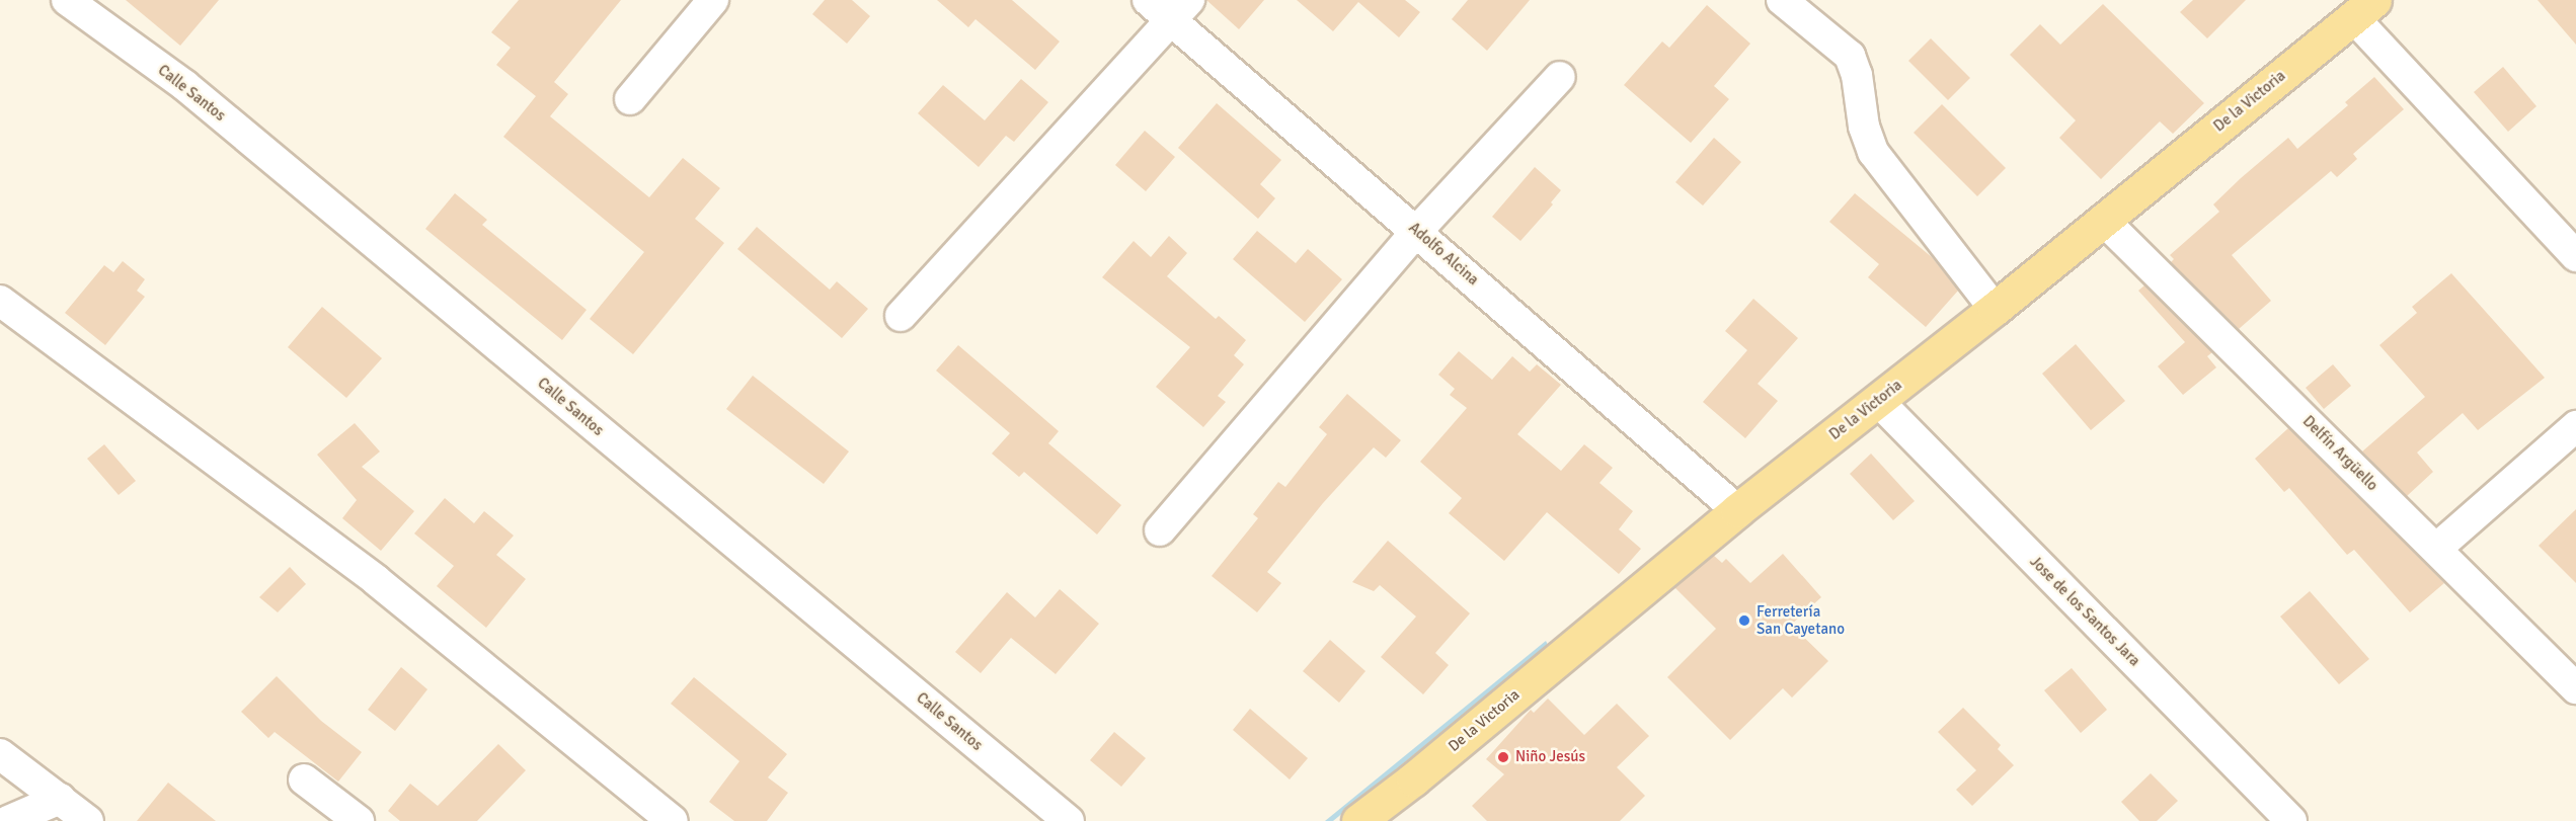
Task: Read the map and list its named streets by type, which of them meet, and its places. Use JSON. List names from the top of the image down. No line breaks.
{"streets":{"main road":["De la Victoria"],"street":["Calle Santos","Adolfo Alcina","Delfín Argüello","Jose de los Santos Jara"]},"crossings":[["De la Victoria","Adolfo Alcina"],["De la Victoria","Delfín Argüello"],["De la Victoria","Jose de los Santos Jara"]],"places":["Ferretería San Cayetano","Niño Jesús"]}
